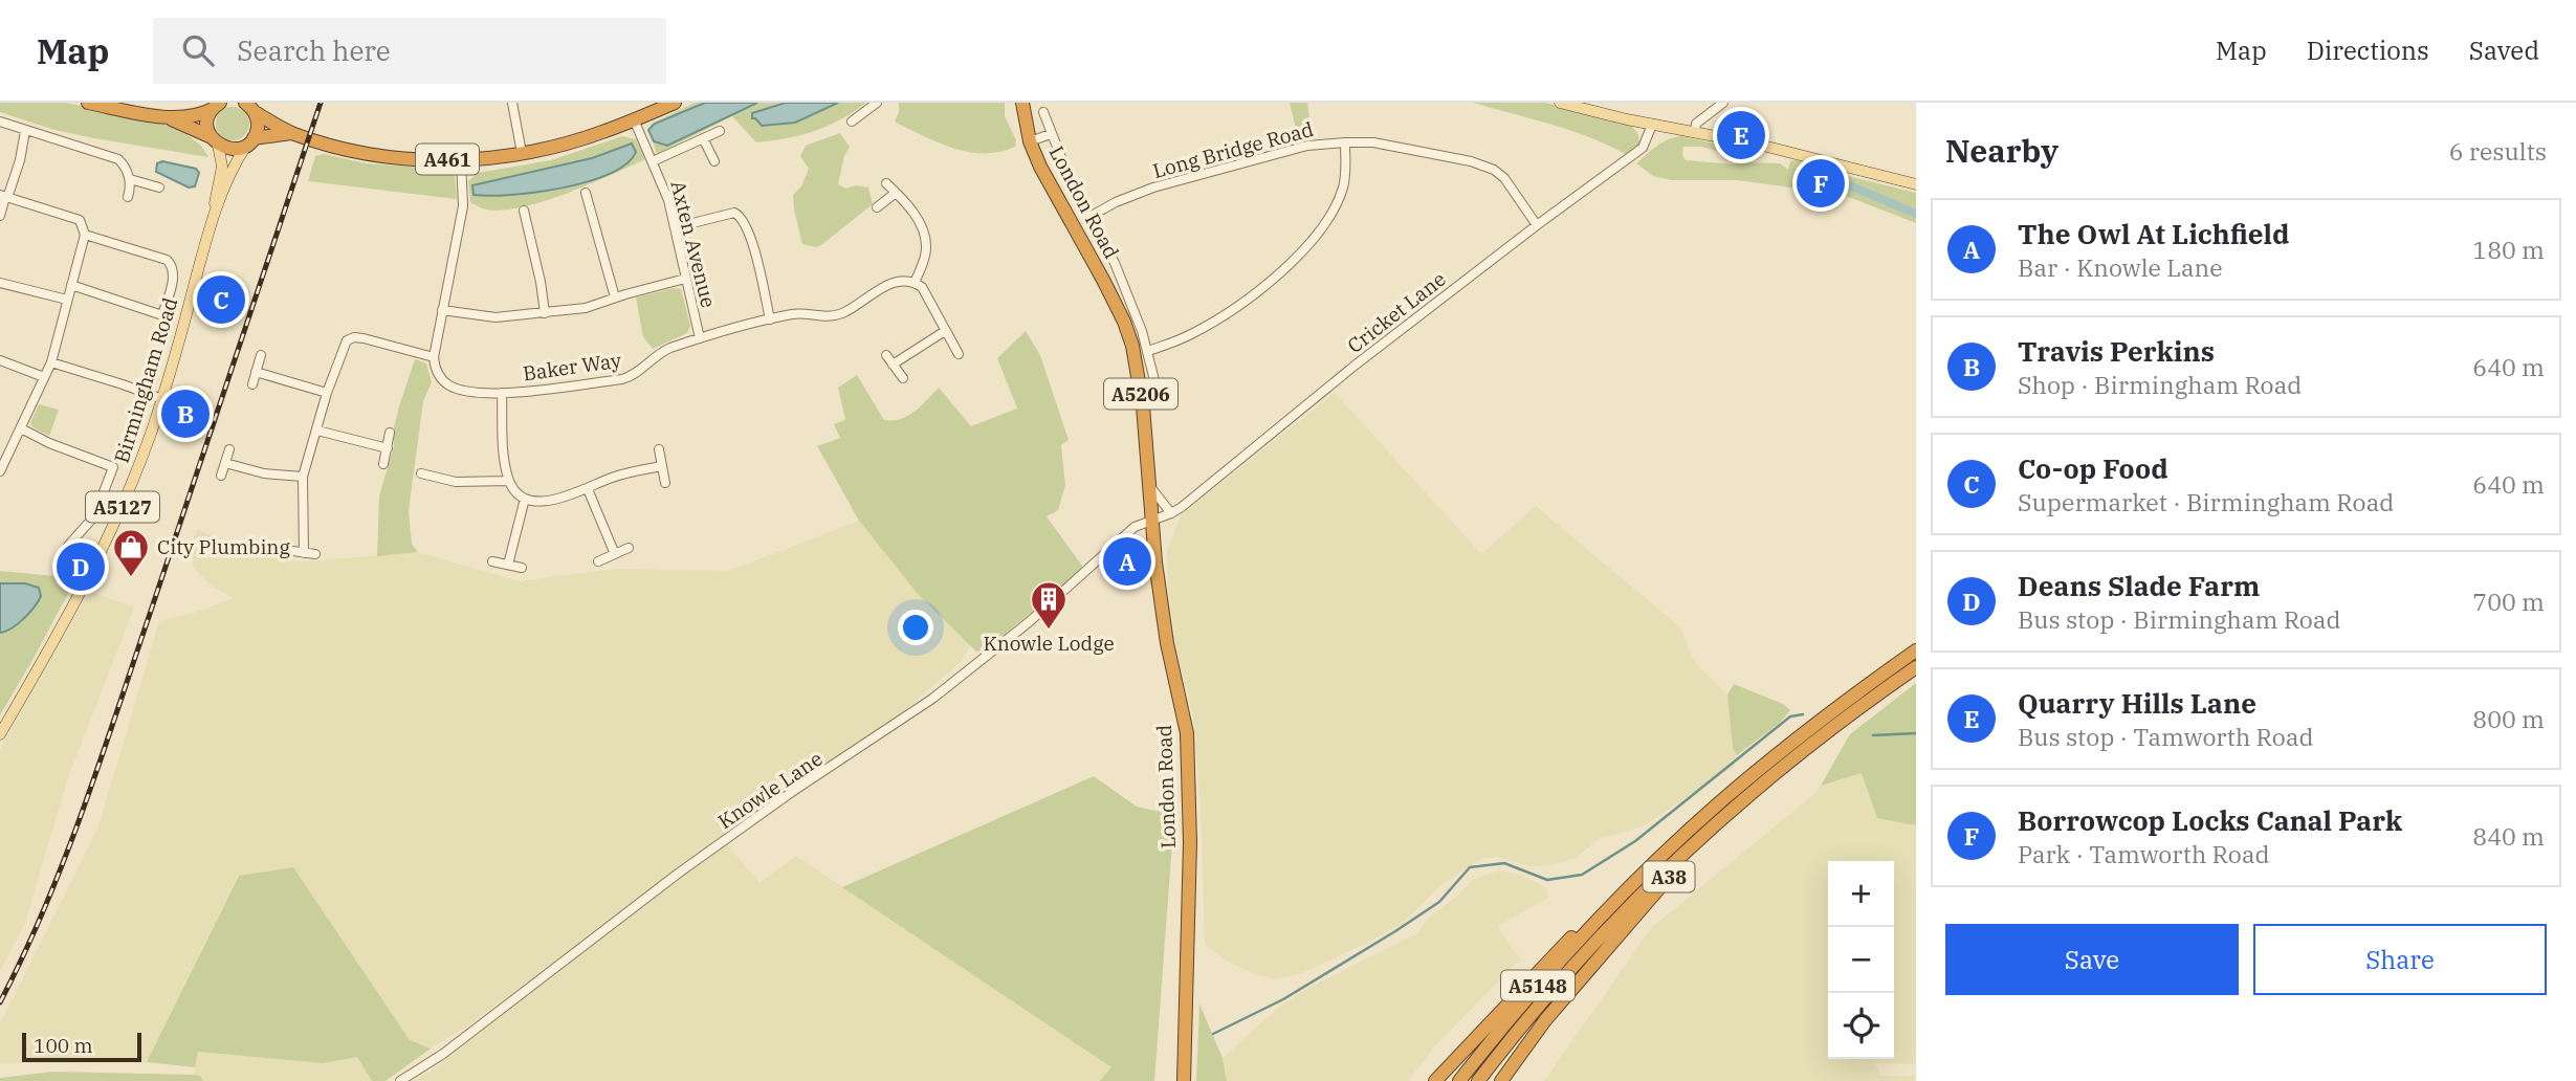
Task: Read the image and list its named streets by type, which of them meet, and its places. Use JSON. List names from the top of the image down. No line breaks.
{"streets":{"highway":["A461","London Road","A5206","A38","A5148"],"main road":["Birmingham Road","A5127"],"street":["Long Bridge Road","Axten Avenue","Cricket Lane","Baker Way","Knowle Lane"]},"crossings":[["Long Bridge Road","London Road"],["Long Bridge Road","Cricket Lane"],["A461","Axten Avenue"],["A461","Birmingham Road"],["London Road","Cricket Lane"],["London Road","Knowle Lane"],["Axten Avenue","Baker Way"],["Cricket Lane","Knowle Lane"],["A38","A5148"]],"places":{"shop":["City Plumbing"],"building":["Knowle Lodge"]},"scale_bar":"100 m","page":{"header":"Map","search":"Search here","nav":["Map","Directions","Saved"],"heading":["Nearby","6 results"],"pins":["E","F","C","B","A","D"],"list":[{"mark":"A","name":"The Owl At Lichfield","note":"Bar · Knowle Lane","value":"180 m"},{"mark":"B","name":"Travis Perkins","note":"Shop · Birmingham Road","value":"640 m"},{"mark":"C","name":"Co-op Food","note":"Supermarket · Birmingham Road","value":"640 m"},{"mark":"D","name":"Deans Slade Farm","note":"Bus stop · Birmingham Road","value":"700 m"},{"mark":"E","name":"Quarry Hills Lane","note":"Bus stop · Tamworth Road","value":"800 m"},{"mark":"F","name":"Borrowcop Locks Canal Park","note":"Park · Tamworth Road","value":"840 m"}],"map_buttons":["+","−"],"buttons":["Save","Share"],"scale":"100 m"}}
